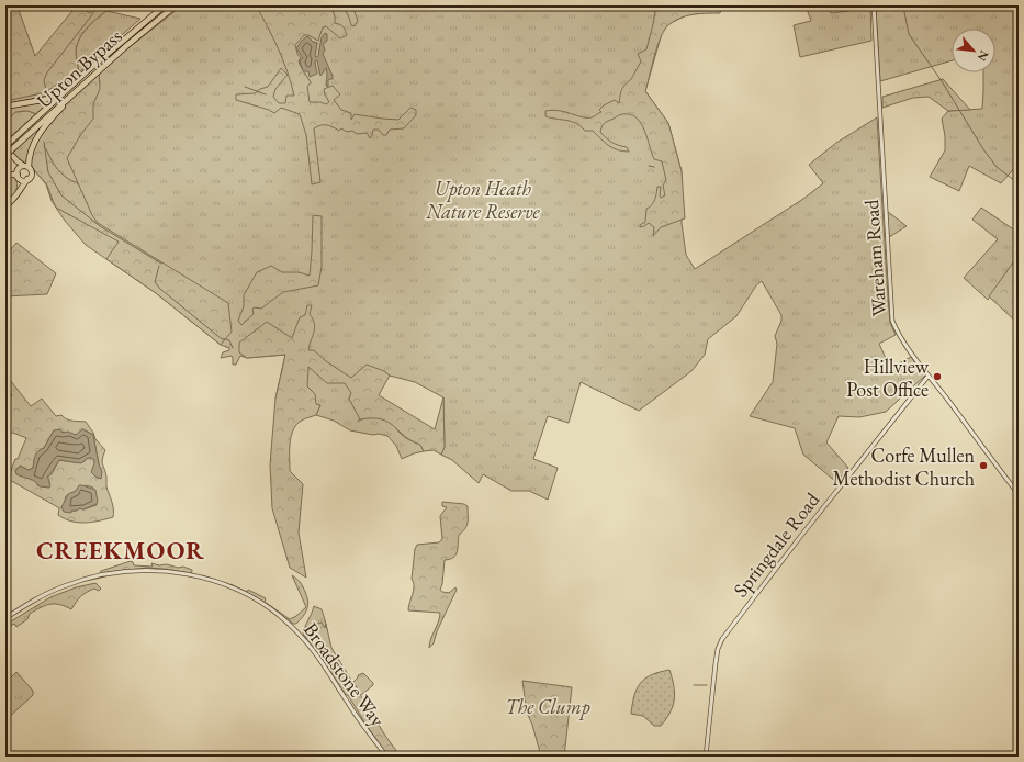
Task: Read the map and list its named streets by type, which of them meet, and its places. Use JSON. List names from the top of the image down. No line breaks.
{"streets":{"highway":["Upton Bypass"],"street":["Wareham Road","Springdale Road","Broadstone Way"]},"crossings":[["Wareham Road","Springdale Road"]],"districts":["CREEKMOOR"],"parks":["Upton Heath Nature Reserve","The Clump"],"places":["Hillview Post Office","Corfe Mullen Methodist Church"],"north":"bottom right"}
